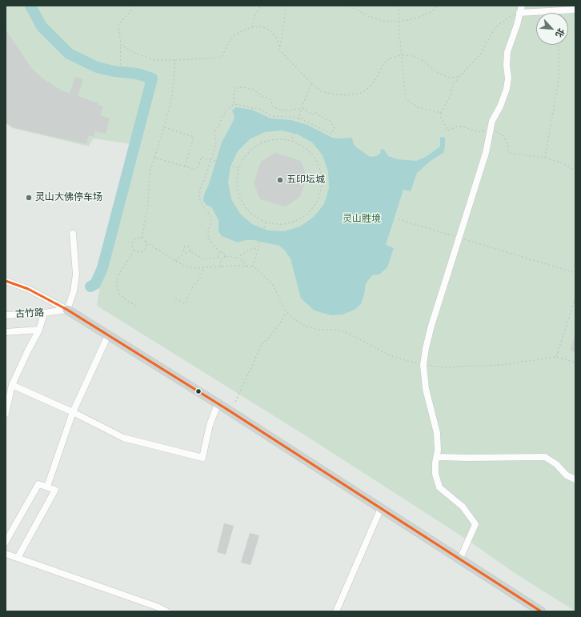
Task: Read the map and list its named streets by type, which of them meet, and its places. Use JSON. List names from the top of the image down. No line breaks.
{"streets":{"street":["古竹路"]},"parks":["灵山胜境"],"places":["五印坛城","灵山大佛停车场"],"north":"bottom right"}
